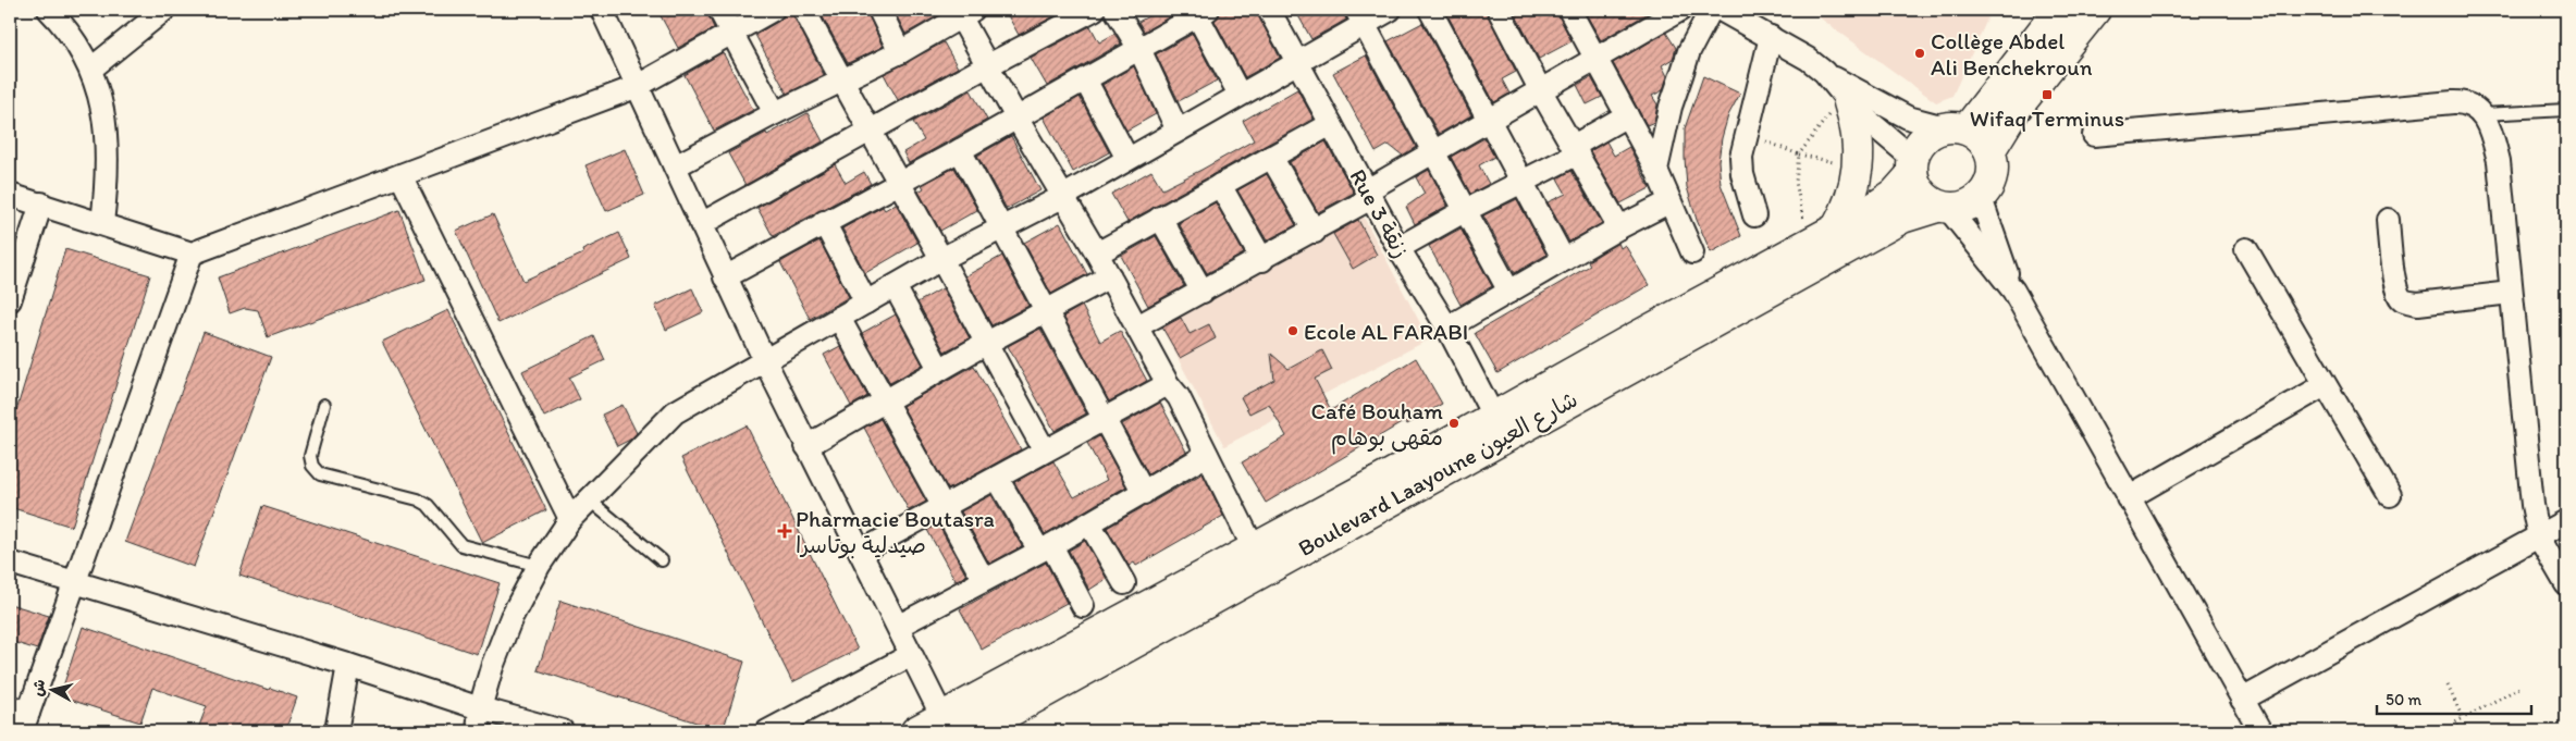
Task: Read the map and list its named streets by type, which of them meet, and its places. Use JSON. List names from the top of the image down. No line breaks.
{"streets":{"street":["Rue 3 زنقة","Boulevard Laayoune شارع العيون"]},"crossings":[["Rue 3 زنقة","Boulevard Laayoune شارع العيون"]],"places":{"other":["Collège Abdel Ali Benchekroun","Ecole AL FARABI","Café Bouham مقهى بوهام"],"transit":["Wifaq Terminus"],"health":["Pharmacie Boutasra صيدلية بوتاسرا"]},"scale_bar":"50 m","north":"left"}
